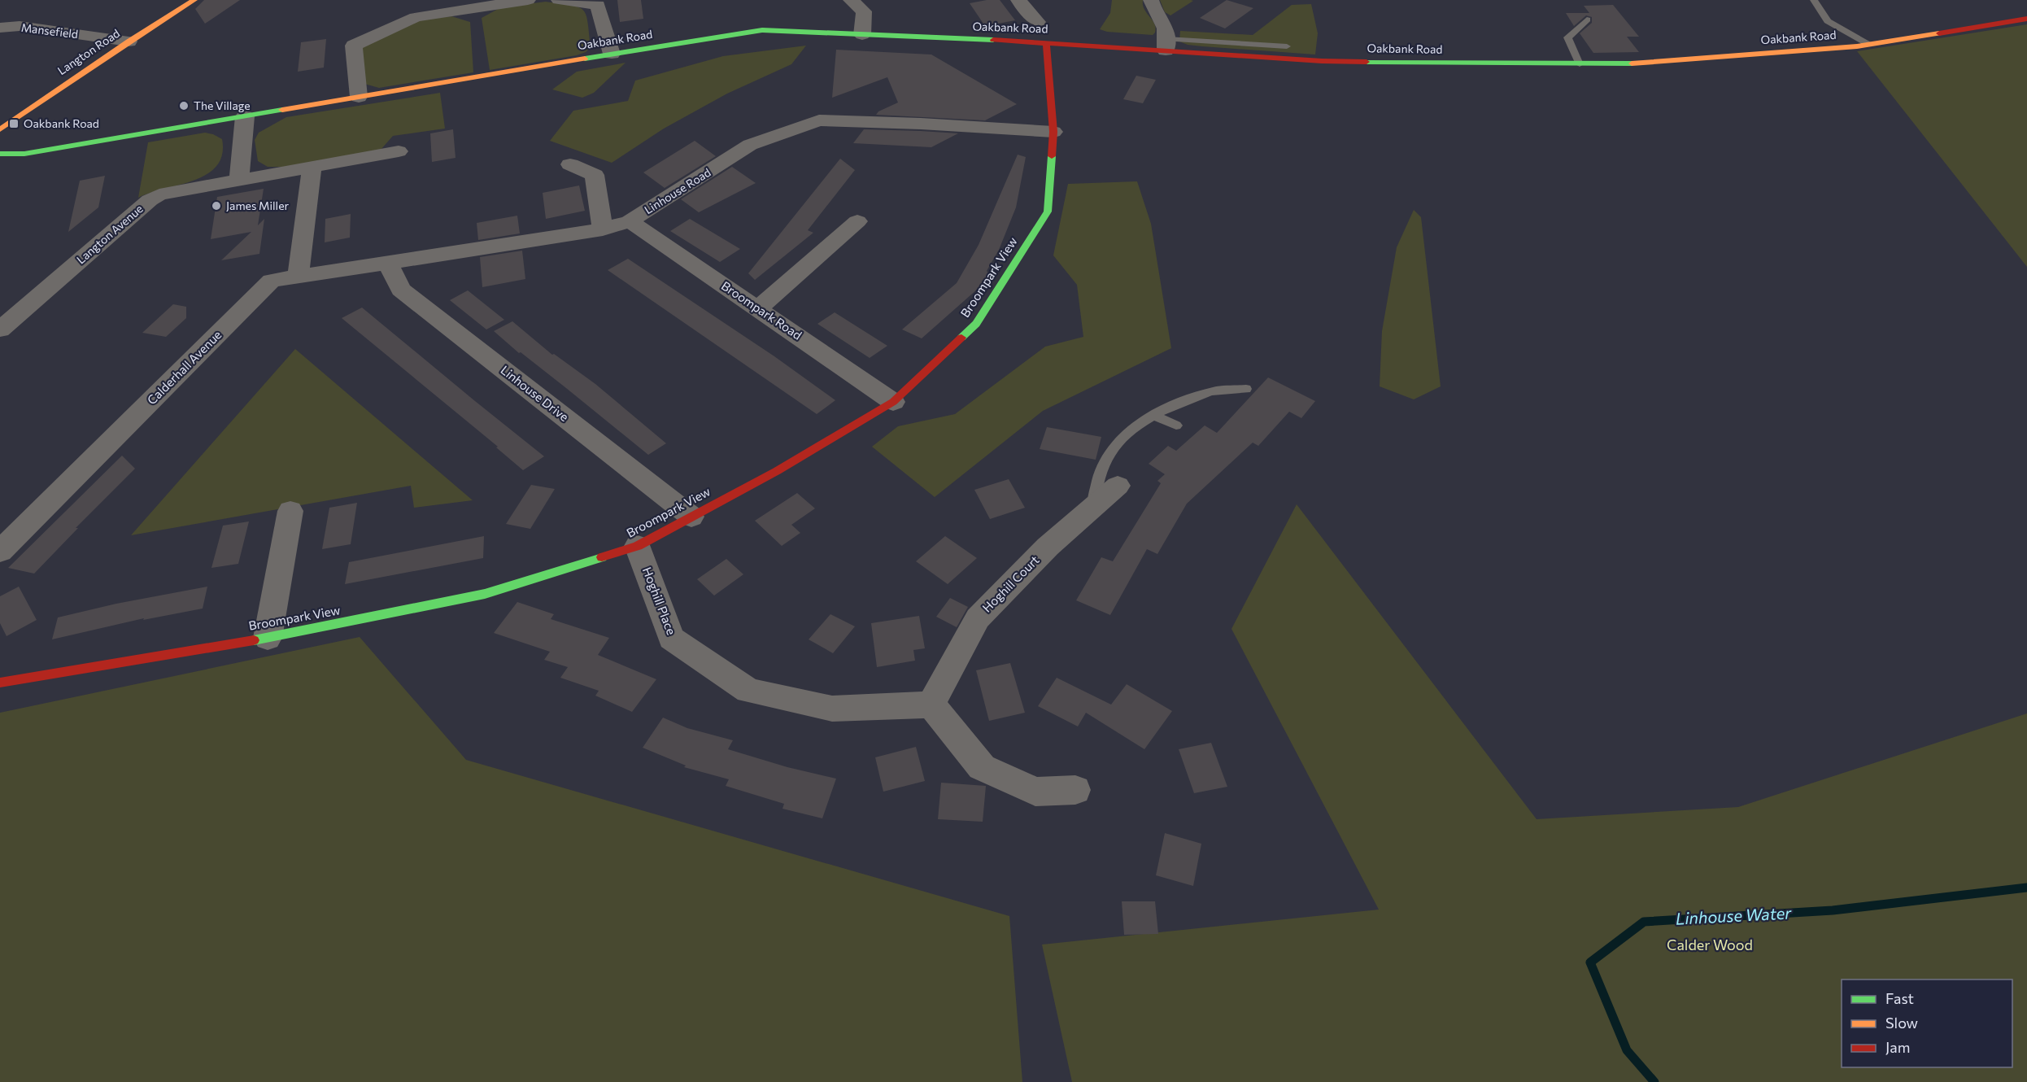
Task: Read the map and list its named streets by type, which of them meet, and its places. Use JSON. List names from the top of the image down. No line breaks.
{"streets":{"street":["Oakbank Road","Mansefield","Langton Road","Linhouse Road","Langton Avenue","Broompark View","Broompark Road","Calderhall Avenue","Linhouse Drive","Hoghill Court","Hoghill Place"]},"crossings":[["Oakbank Road","Broompark View"],["Mansefield","Langton Road"],["Linhouse Road","Broompark View"],["Linhouse Road","Broompark Road"],["Linhouse Road","Calderhall Avenue"],["Linhouse Road","Linhouse Drive"],["Broompark View","Broompark Road"],["Broompark View","Linhouse Drive"],["Broompark View","Hoghill Place"],["Hoghill Court","Hoghill Place"]],"water":["Linhouse Water"],"parks":["Calder Wood"],"places":{"other":["The Village","James Miller"],"transit":["Oakbank Road"]},"legend":["Fast","Slow","Jam"]}
